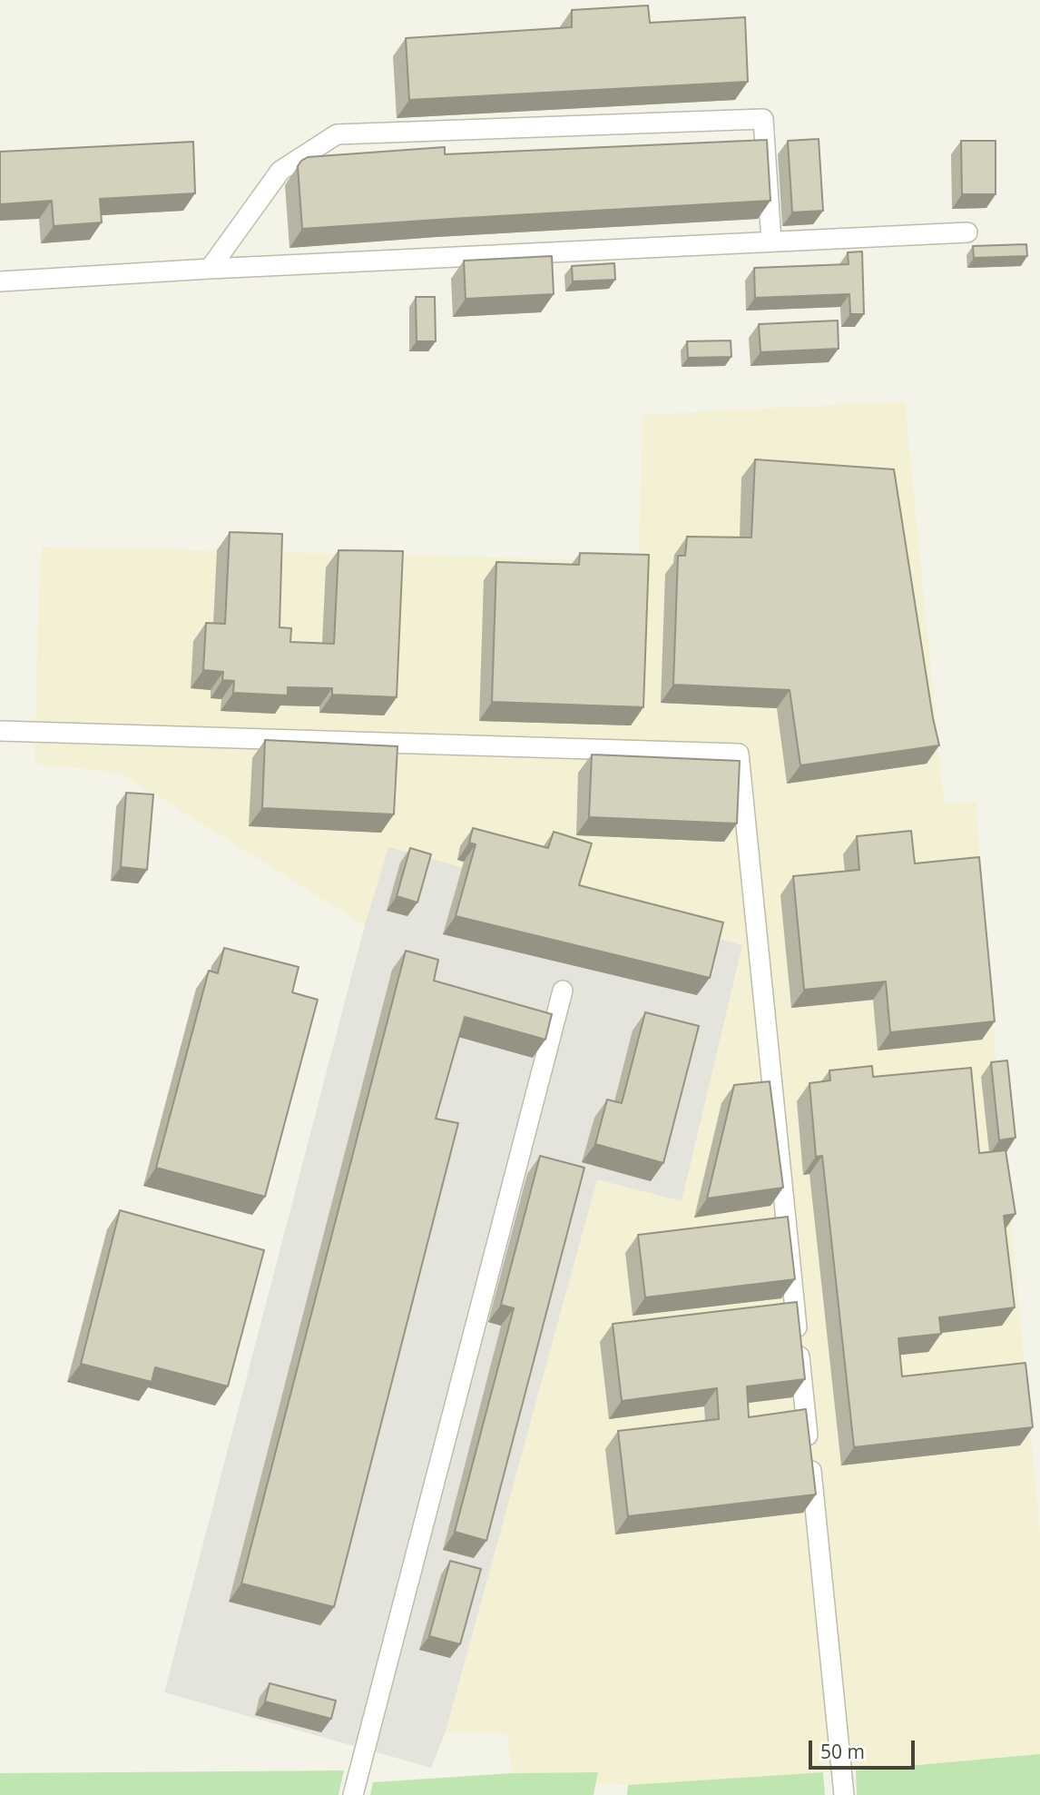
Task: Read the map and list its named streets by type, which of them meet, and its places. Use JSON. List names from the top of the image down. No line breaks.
{"scale_bar":"50 m"}
